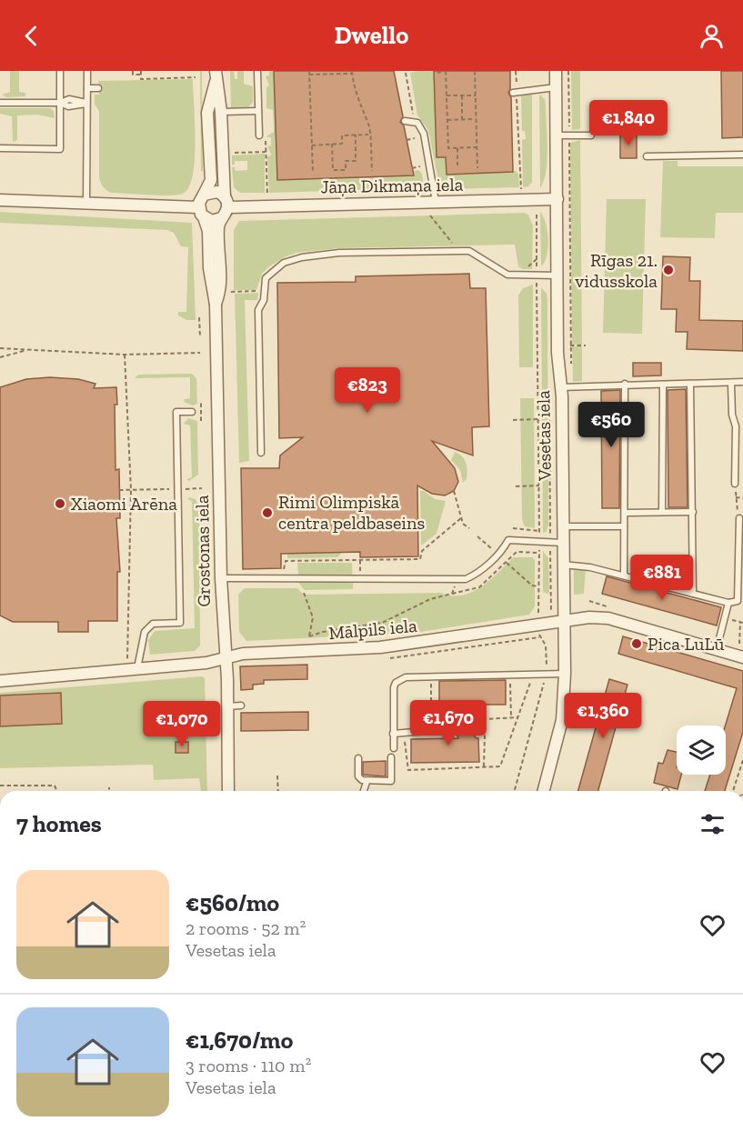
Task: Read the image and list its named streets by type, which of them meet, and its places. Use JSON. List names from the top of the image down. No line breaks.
{"streets":{"street":["Jāņa Dikmaņa iela","Vesetas iela","Grostonas iela","Mālpils iela"]},"crossings":[["Jāņa Dikmaņa iela","Vesetas iela"],["Jāņa Dikmaņa iela","Grostonas iela"],["Vesetas iela","Mālpils iela"],["Grostonas iela","Mālpils iela"]],"places":["Rīgas 21. vidusskola","Xiaomi Arēna","Rimi Olimpiskā centra peldbaseins","Pica LuLū"],"page":{"header":"Dwello","price":["€1,840","€823","€560","€881","€1,360","€1,670","€1,070"],"heading":"7 homes","list":[{"name":"€560/mo","note":"2 rooms · 52 m² · Vesetas iela"},{"name":"€1,670/mo","note":"3 rooms · 110 m² · Vesetas iela"}]}}
